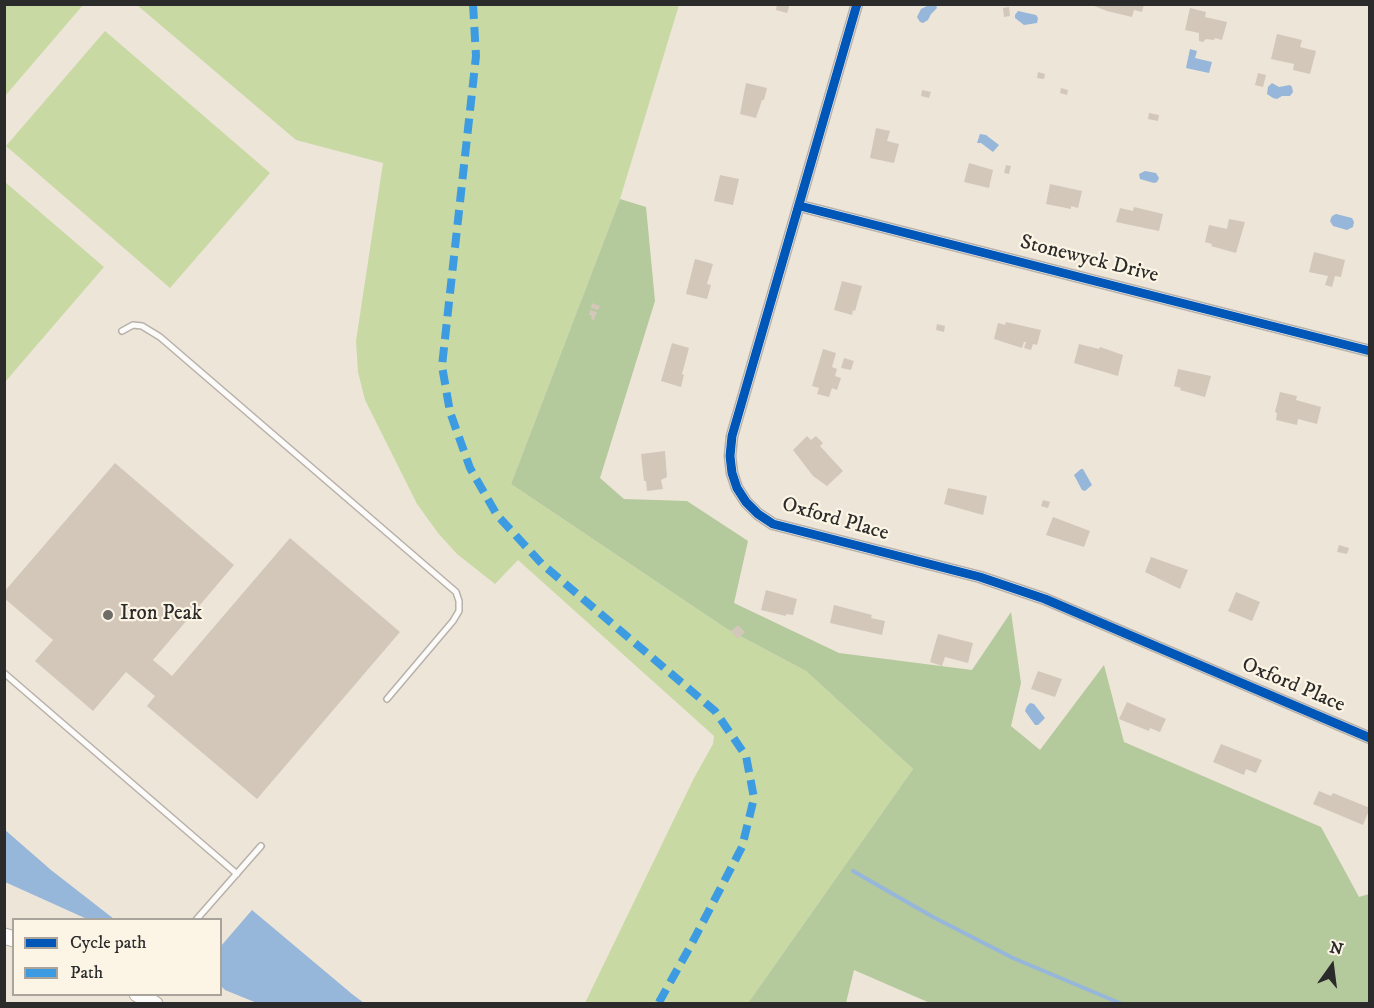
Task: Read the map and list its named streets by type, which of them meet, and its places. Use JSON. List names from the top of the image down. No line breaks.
{"streets":{"street":["Stonewyck Drive","Oxford Place"]},"crossings":[["Stonewyck Drive","Oxford Place"]],"places":["Iron Peak"],"legend":["Cycle path","Path"],"north":"top"}
